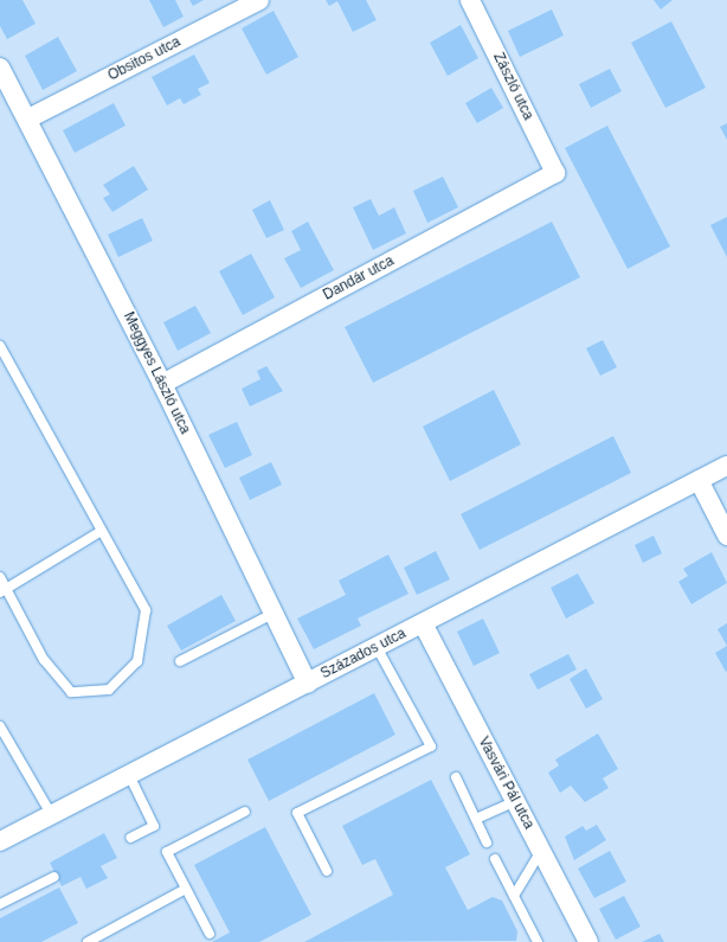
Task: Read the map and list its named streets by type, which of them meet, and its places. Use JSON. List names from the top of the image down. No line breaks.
{"streets":{"street":["Obsitos utca","Zászló utca","Dandár utca","Meggyes László utca","Százados utca","Vasvári Pál utca"]},"crossings":[["Obsitos utca","Meggyes László utca"],["Zászló utca","Dandár utca"],["Dandár utca","Meggyes László utca"],["Meggyes László utca","Százados utca"],["Százados utca","Vasvári Pál utca"]]}
